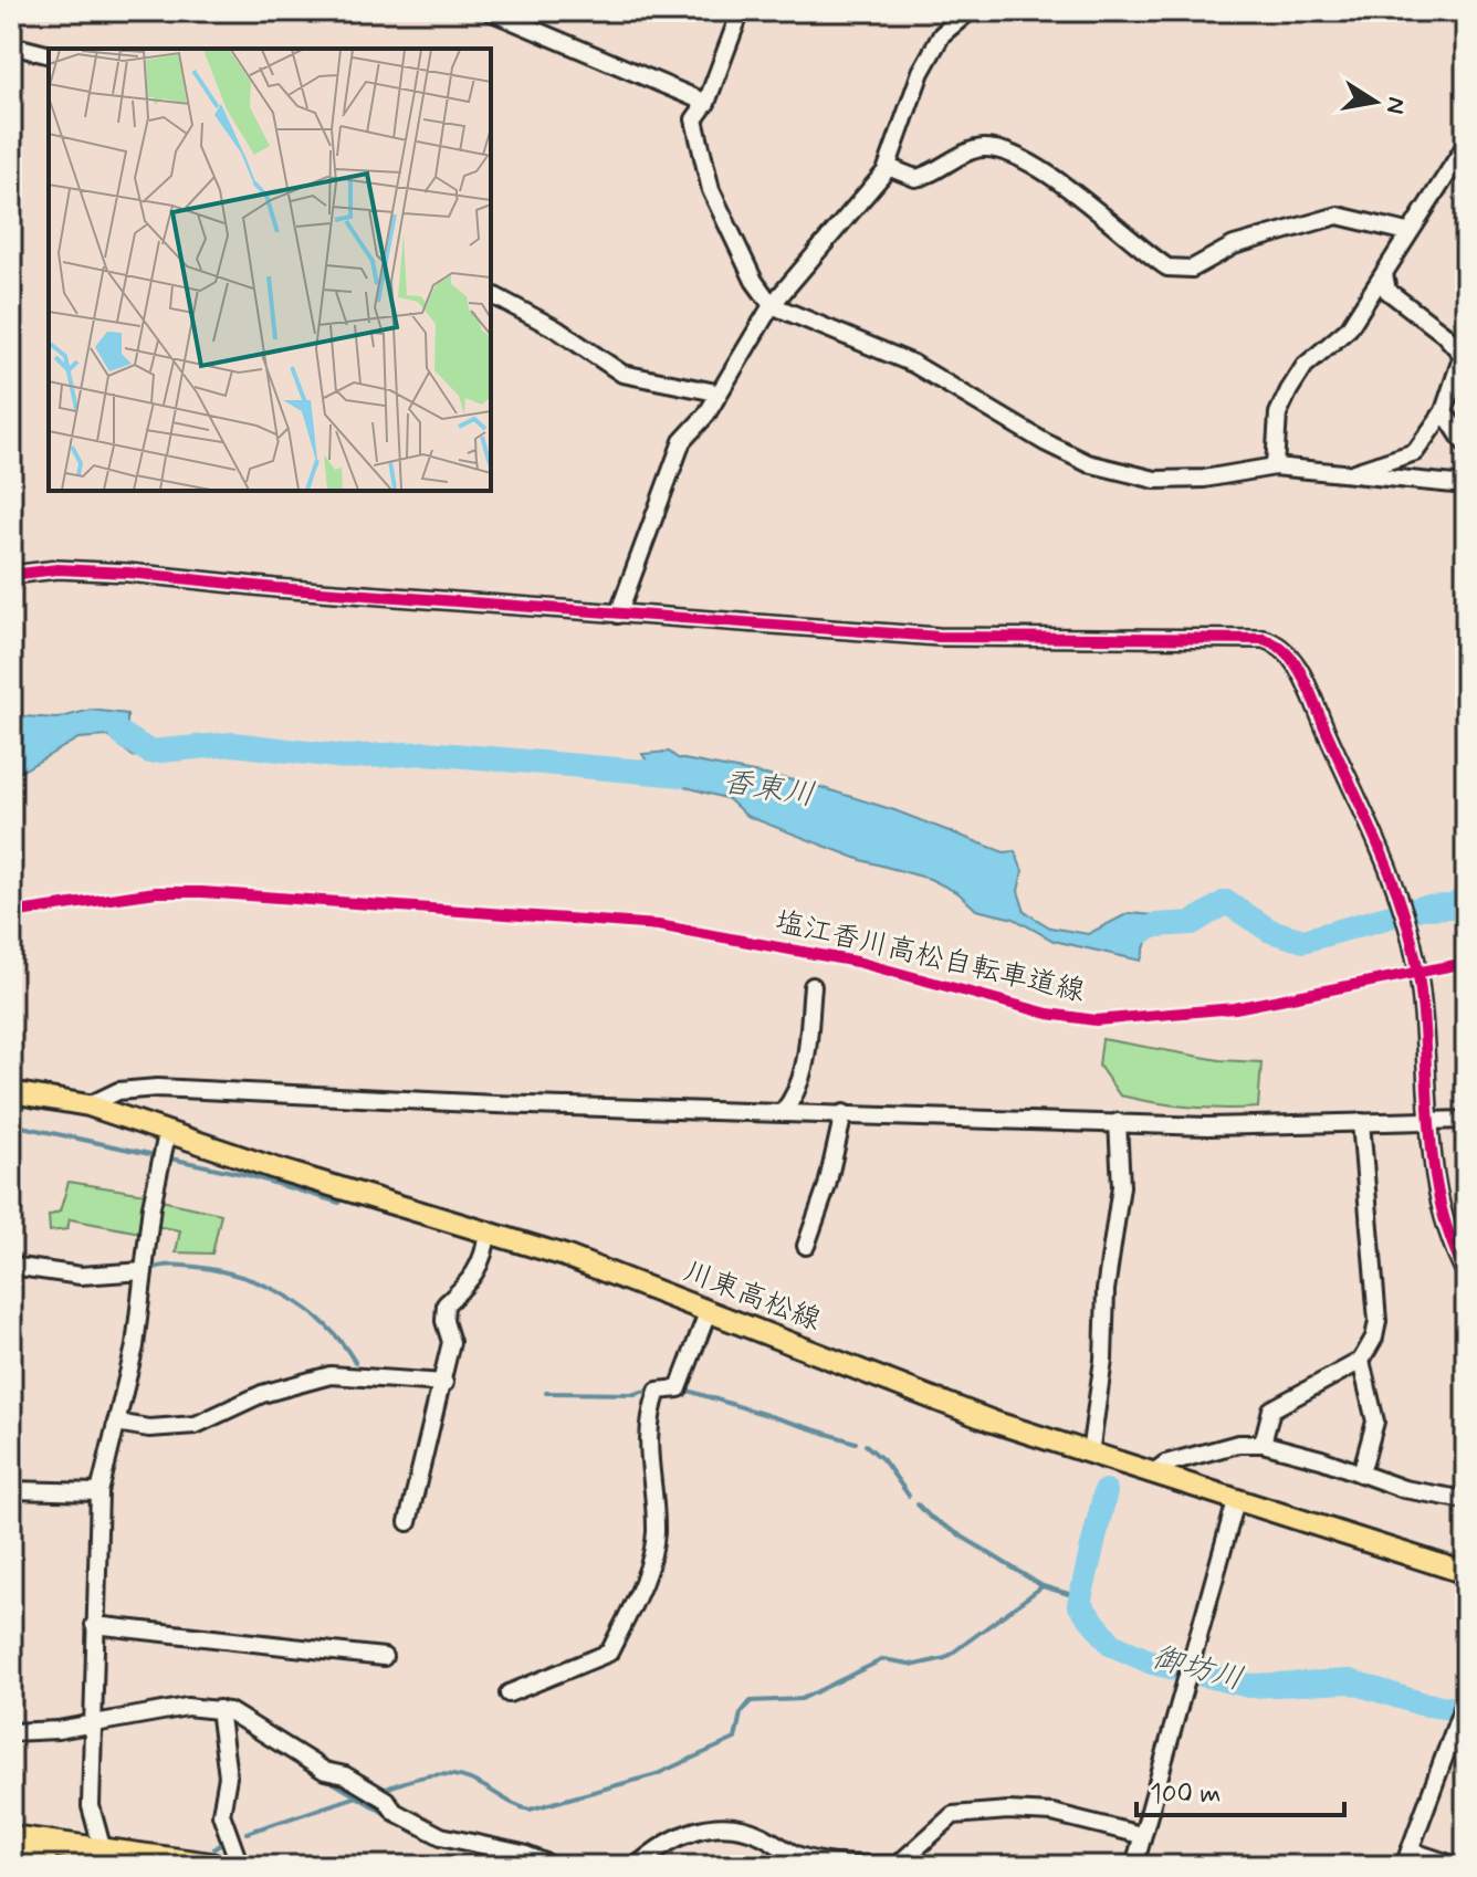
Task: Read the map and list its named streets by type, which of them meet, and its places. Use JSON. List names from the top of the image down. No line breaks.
{"streets":{"main road":["川東高松線"],"cycle path":["塩江香川高松自転車道線"]},"water":["香東川","御坊川"],"scale_bar":"100 m","north":"right"}
